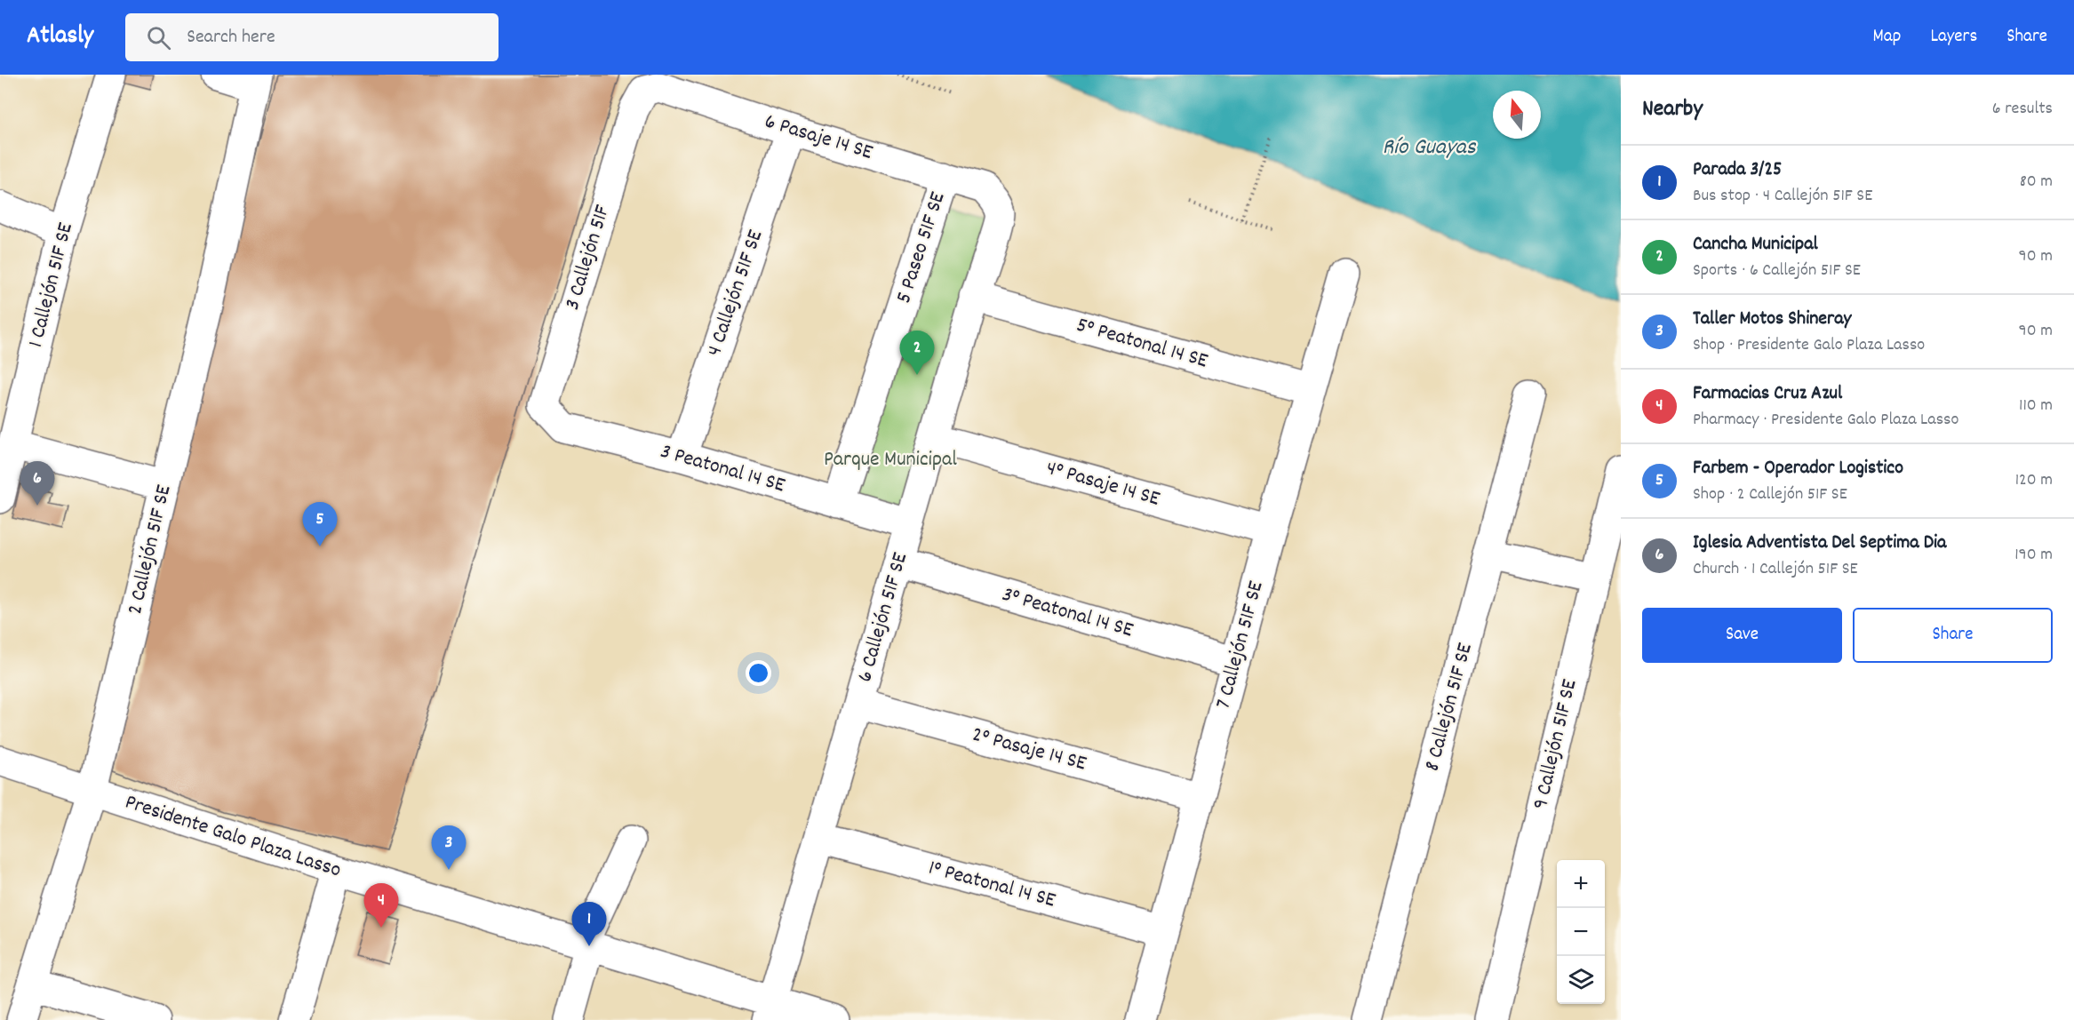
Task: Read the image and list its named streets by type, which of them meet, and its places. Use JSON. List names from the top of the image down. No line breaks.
{"streets":{"street":["6 Pasaje 14 SE","5 Paseo 51F SE","3 Callejón 51F","1 Callejón 51F SE","4 Callejón 51F SE","5° Peatonal 14 SE","3 Peatonal 14 SE","4° Pasaje 14 SE","2 Callejón 51F SE","3° Peatonal 14 SE","6 Callejón 51F SE","7 Callejón 51F SE","8 Callejón 51F SE","9 Callejón 51F SE","2° Pasaje 14 SE","Presidente Galo Plaza Lasso","1° Peatonal 14 SE"]},"crossings":[["6 Pasaje 14 SE","5 Paseo 51F SE"],["6 Pasaje 14 SE","3 Callejón 51F"],["6 Pasaje 14 SE","4 Callejón 51F SE"],["6 Pasaje 14 SE","6 Callejón 51F SE"],["5 Paseo 51F SE","3 Peatonal 14 SE"],["3 Callejón 51F","3 Peatonal 14 SE"],["4 Callejón 51F SE","3 Peatonal 14 SE"],["5° Peatonal 14 SE","6 Callejón 51F SE"],["5° Peatonal 14 SE","7 Callejón 51F SE"],["3 Peatonal 14 SE","6 Callejón 51F SE"],["4° Pasaje 14 SE","6 Callejón 51F SE"],["4° Pasaje 14 SE","7 Callejón 51F SE"],["2 Callejón 51F SE","Presidente Galo Plaza Lasso"],["3° Peatonal 14 SE","6 Callejón 51F SE"],["3° Peatonal 14 SE","7 Callejón 51F SE"],["6 Callejón 51F SE","2° Pasaje 14 SE"],["6 Callejón 51F SE","Presidente Galo Plaza Lasso"],["6 Callejón 51F SE","1° Peatonal 14 SE"],["7 Callejón 51F SE","2° Pasaje 14 SE"],["7 Callejón 51F SE","1° Peatonal 14 SE"]],"water":["Río Guayas"],"parks":["Parque Municipal"],"north":"top","page":{"header":"Atlasly","search":"Search here","nav":["Map","Layers","Share"],"heading":["Nearby","6 results"],"list":[{"mark":"1","name":"Parada 3/25","note":"Bus stop · 4 Callejón 51F SE","value":"80 m"},{"mark":"2","name":"Cancha Municipal","note":"Sports · 6 Callejón 51F SE","value":"90 m"},{"mark":"3","name":"Taller Motos Shineray","note":"Shop · Presidente Galo Plaza Lasso","value":"90 m"},{"mark":"4","name":"Farmacias Cruz Azul","note":"Pharmacy · Presidente Galo Plaza Lasso","value":"110 m"},{"mark":"5","name":"Farbem - Operador Logistico","note":"Shop · 2 Callejón 51F SE","value":"120 m"},{"mark":"6","name":"Iglesia Adventista Del Septima Dia","note":"Church · 1 Callejón 51F SE","value":"190 m"}],"pins":["2","6","5","3","4","1"],"buttons":["Save","Share"],"map_buttons":["+","−"]}}
